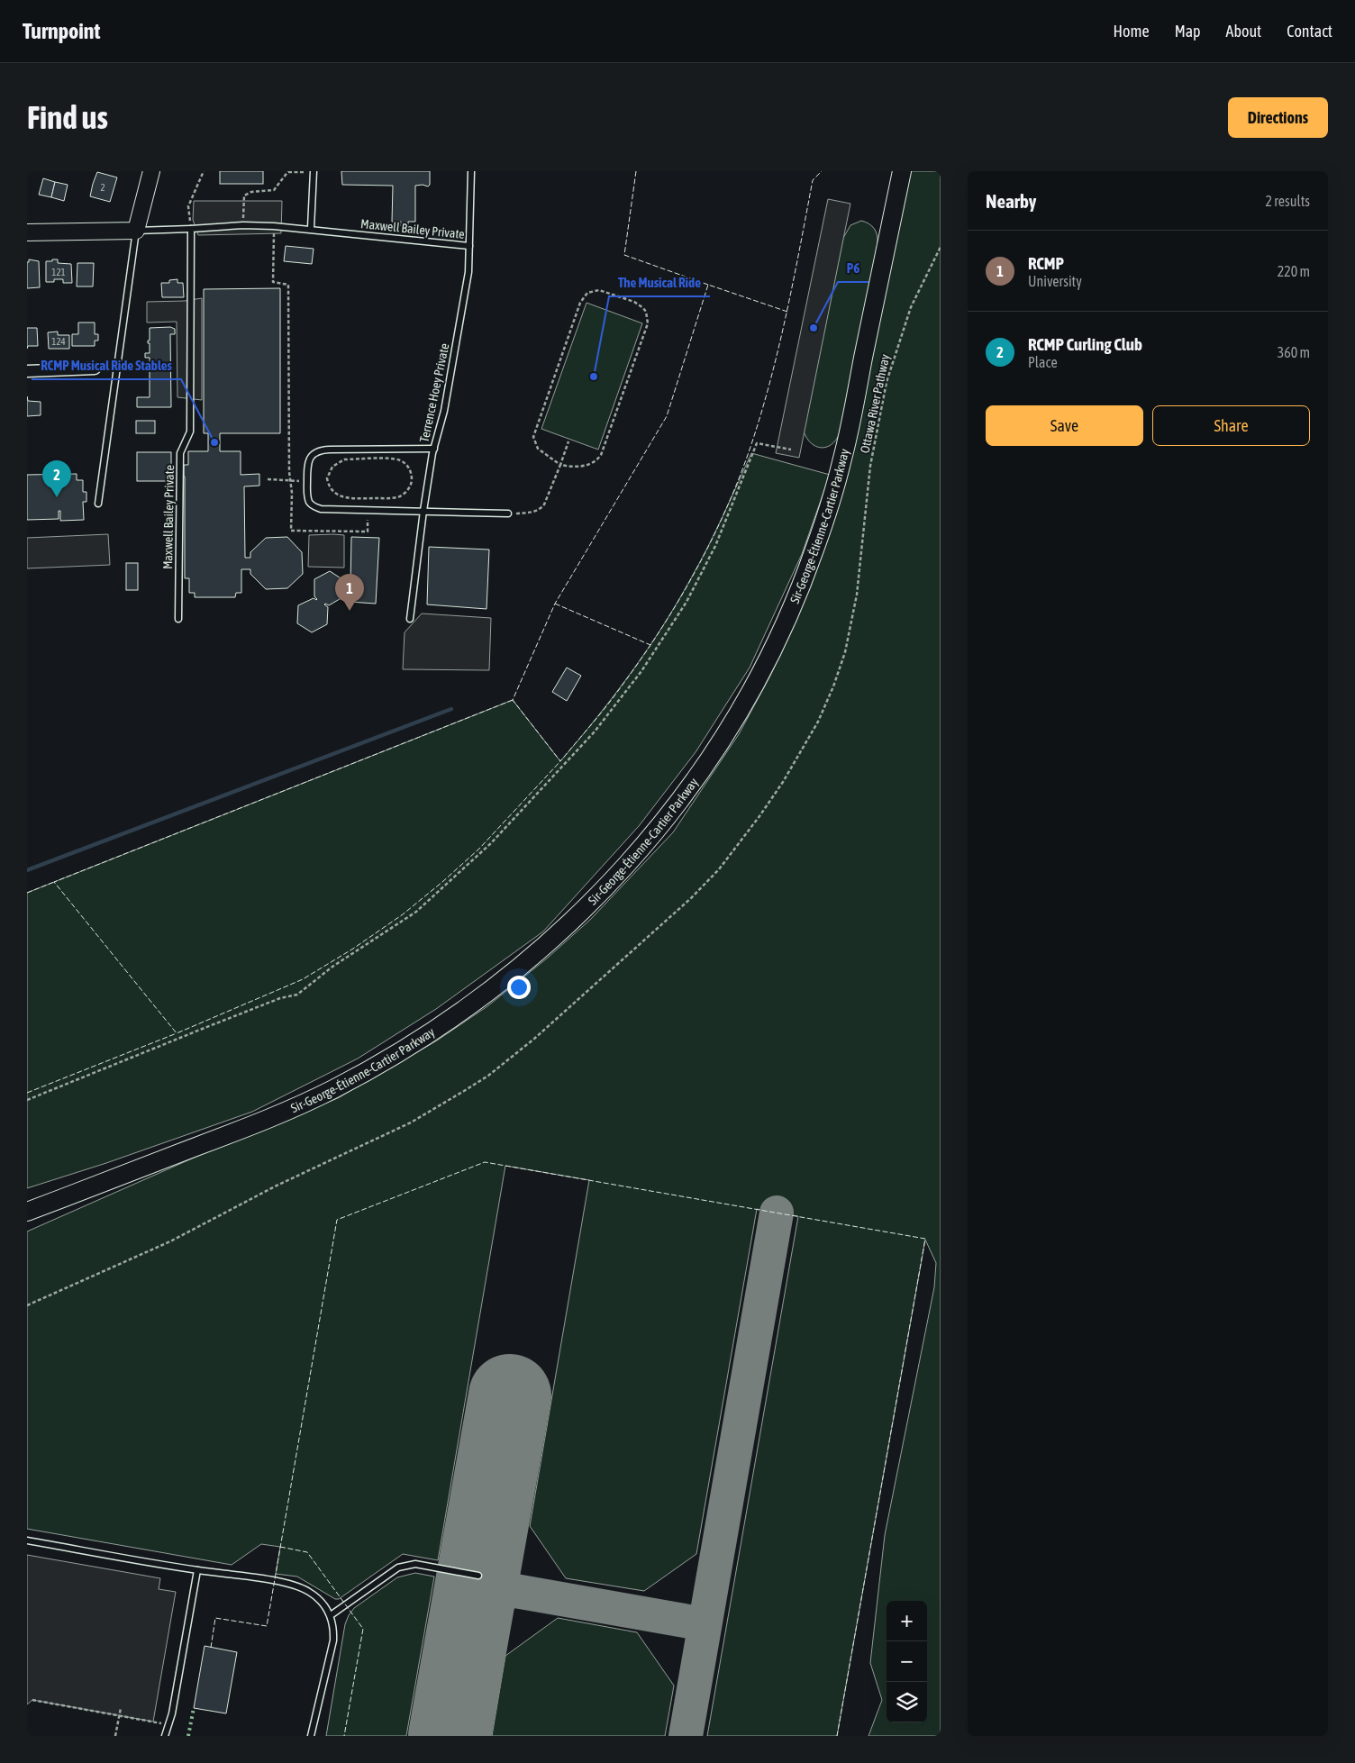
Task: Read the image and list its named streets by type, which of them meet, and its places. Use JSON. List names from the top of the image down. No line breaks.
{"streets":{"main road":["Sir-George-Étienne-Cartier Parkway"],"lane":["Maxwell Bailey Private","Terrence Hoey Private"],"path":["Ottawa River Pathway"]},"crossings":[["Maxwell Bailey Private","Terrence Hoey Private"]],"places":["P6","The Musical Ride","RCMP Musical Ride Stables"],"house_numbers":["2","121","124"],"page":{"header":"Turnpoint","nav":["Home","Map","About","Contact"],"buttons":["Directions",["Save","Share"]],"title":"Find us","heading":["Nearby","2 results"],"list":[{"mark":"1","name":"RCMP","note":"University","value":"220 m"},{"mark":"2","name":"RCMP Curling Club","note":"Place","value":"360 m"}],"pins":["2","1"],"map_buttons":["+","−"]}}
